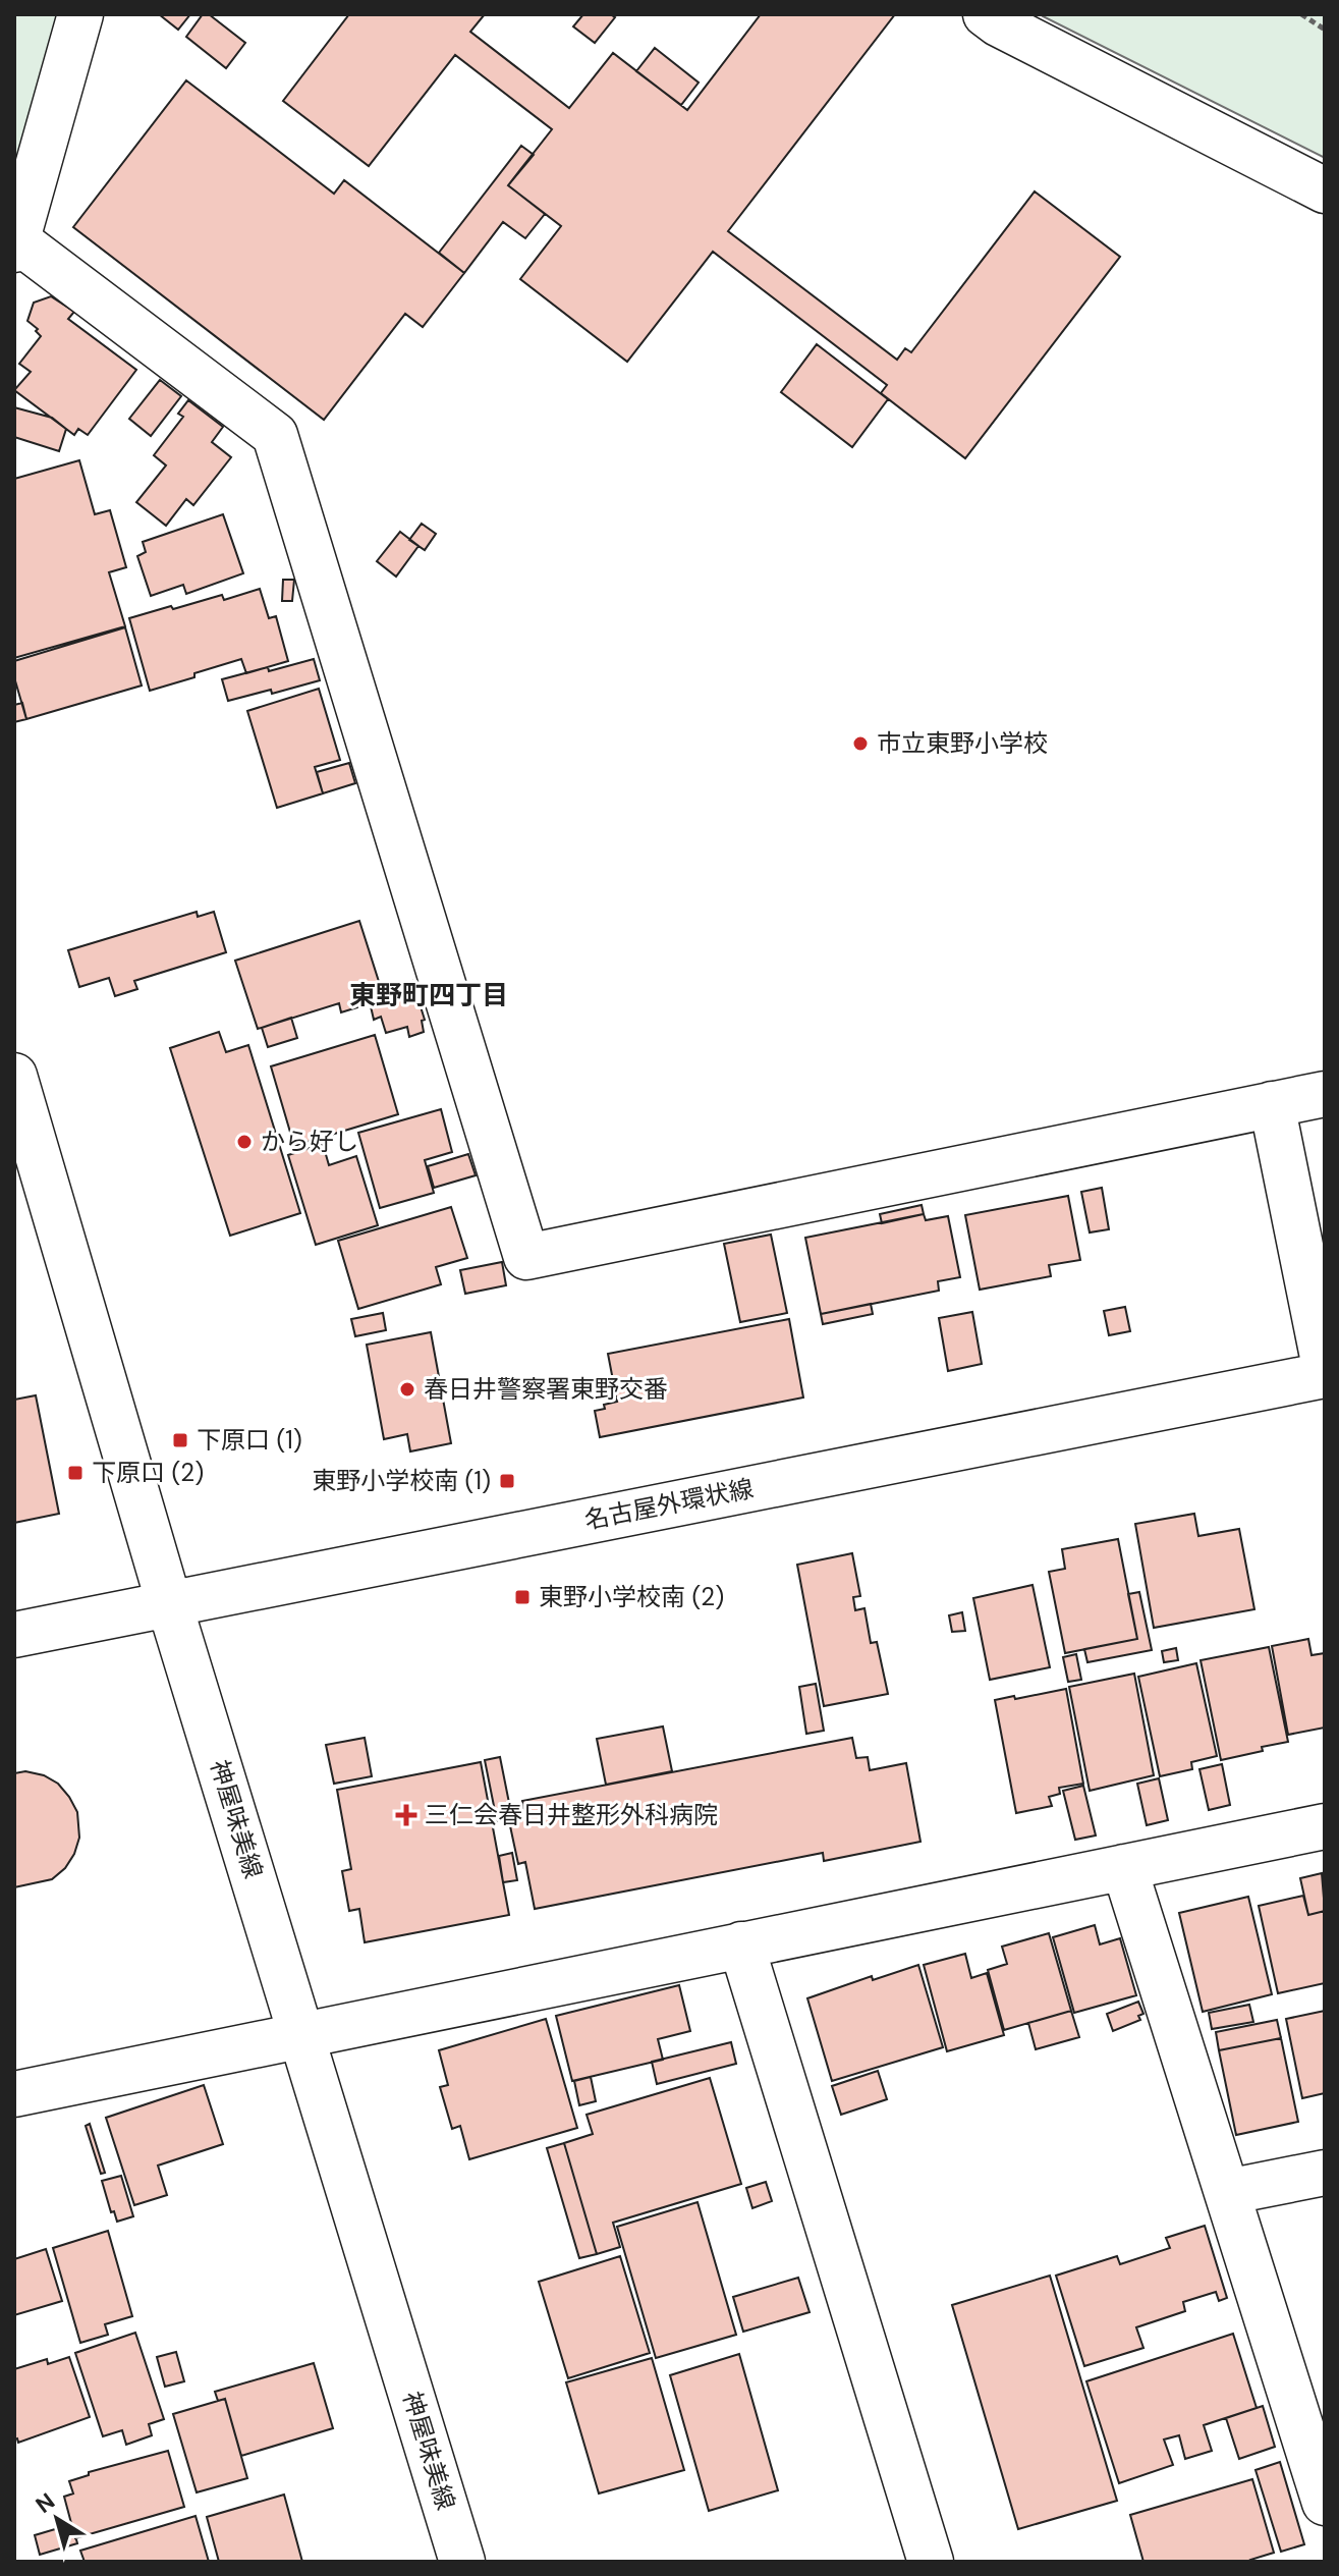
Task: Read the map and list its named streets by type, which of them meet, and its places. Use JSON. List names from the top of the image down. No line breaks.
{"streets":{"street":["名古屋外環状線","神屋味美線"]},"crossings":[["名古屋外環状線","神屋味美線"]],"districts":["東野町四丁目"],"places":{"other":["市立東野小学校","から好し","春日井警察署東野交番"],"transit":["下原口 (1)","下原口 (2)","東野小学校南 (1)","東野小学校南 (2)"],"health":["三仁会春日井整形外科病院"]},"north":"top left"}
